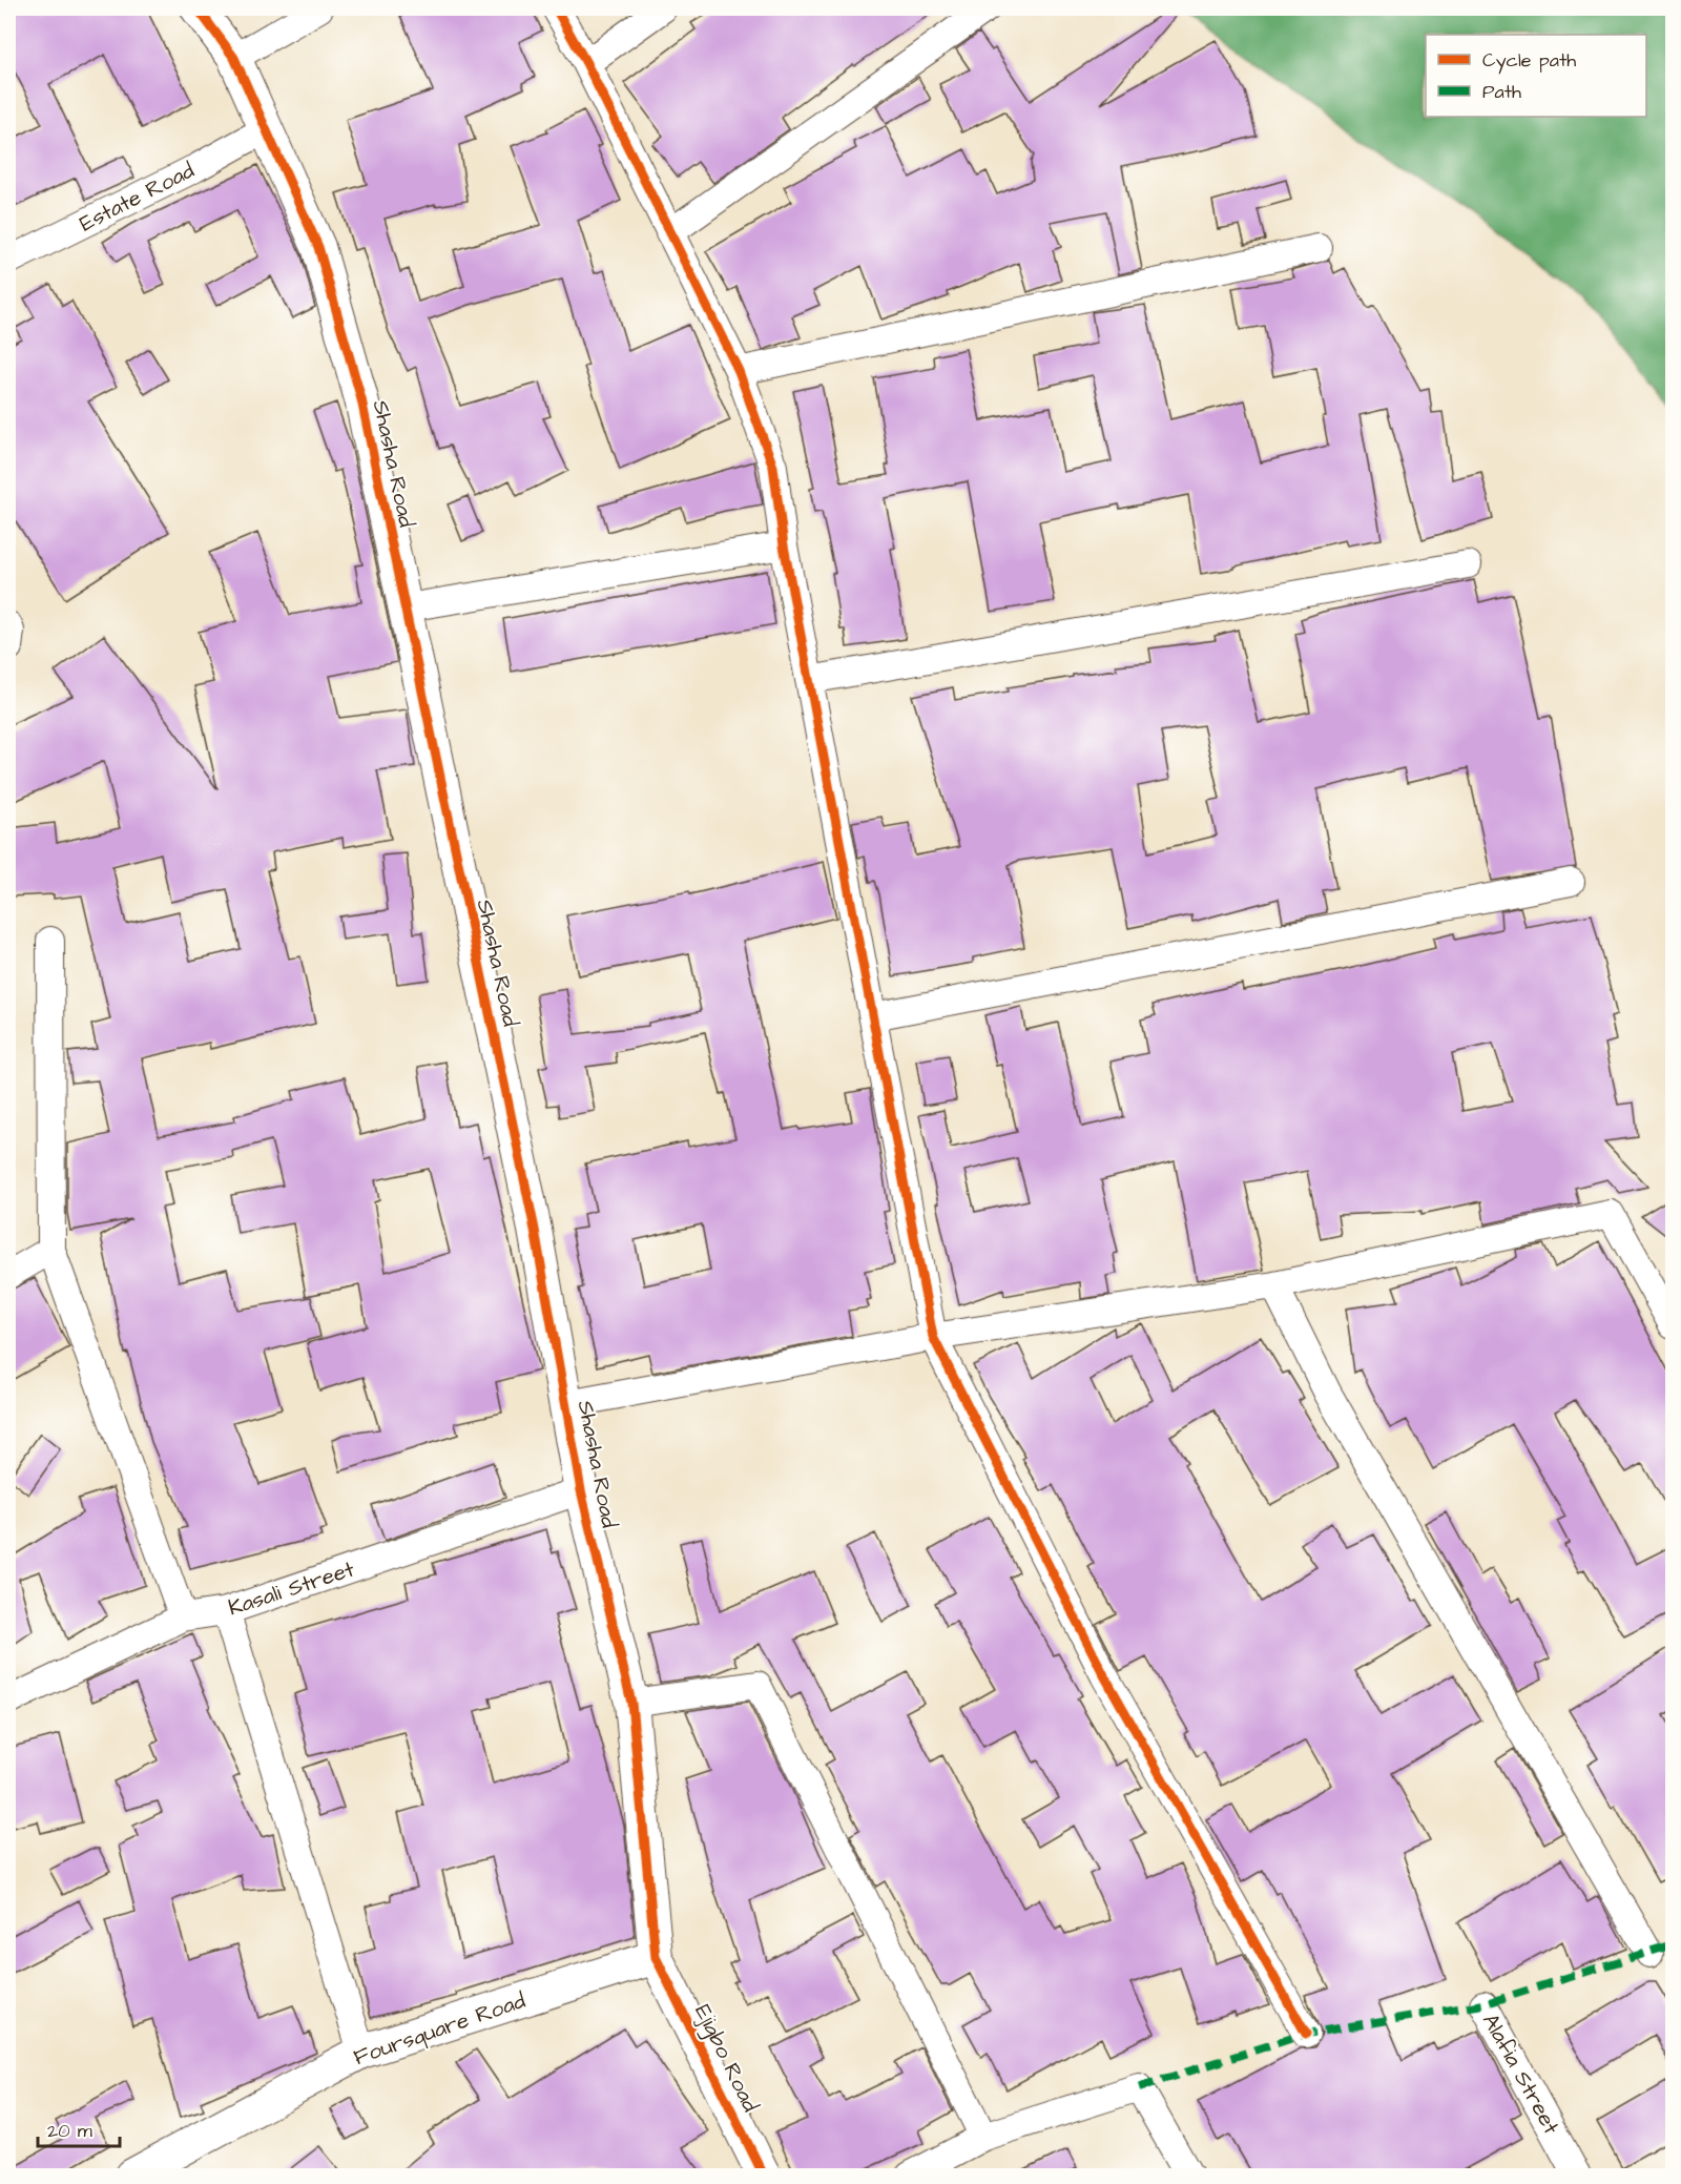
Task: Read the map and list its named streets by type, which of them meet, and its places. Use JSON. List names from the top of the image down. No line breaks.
{"streets":{"street":["Estate Road","Shasha Road","Kasali Street","Foursquare Road","Ejigbo Road","Alafia Street"]},"crossings":[["Estate Road","Shasha Road"],["Shasha Road","Kasali Street"],["Shasha Road","Foursquare Road"],["Shasha Road","Ejigbo Road"],["Foursquare Road","Ejigbo Road"]],"legend":["Cycle path","Path"],"scale_bar":"20 m"}
